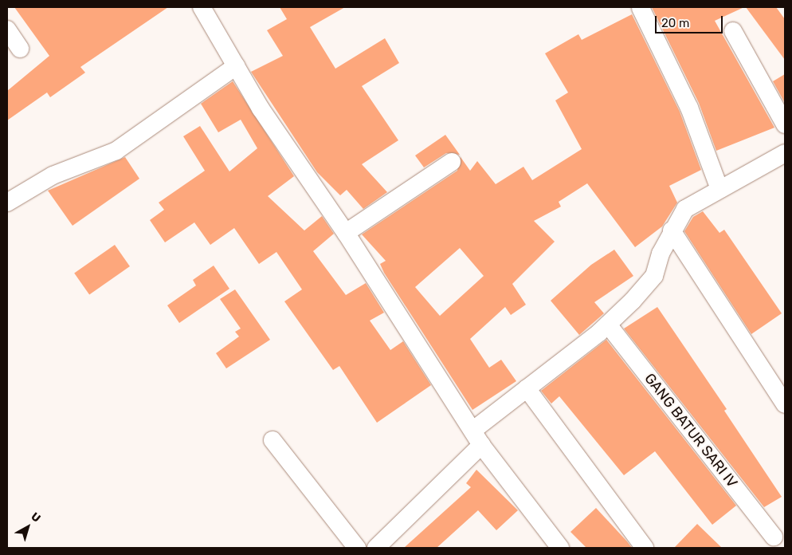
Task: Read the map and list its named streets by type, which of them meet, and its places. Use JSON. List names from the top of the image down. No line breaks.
{"streets":{"street":["GANG BATUR SARI IV"]},"scale_bar":"20 m","north":"top right"}
